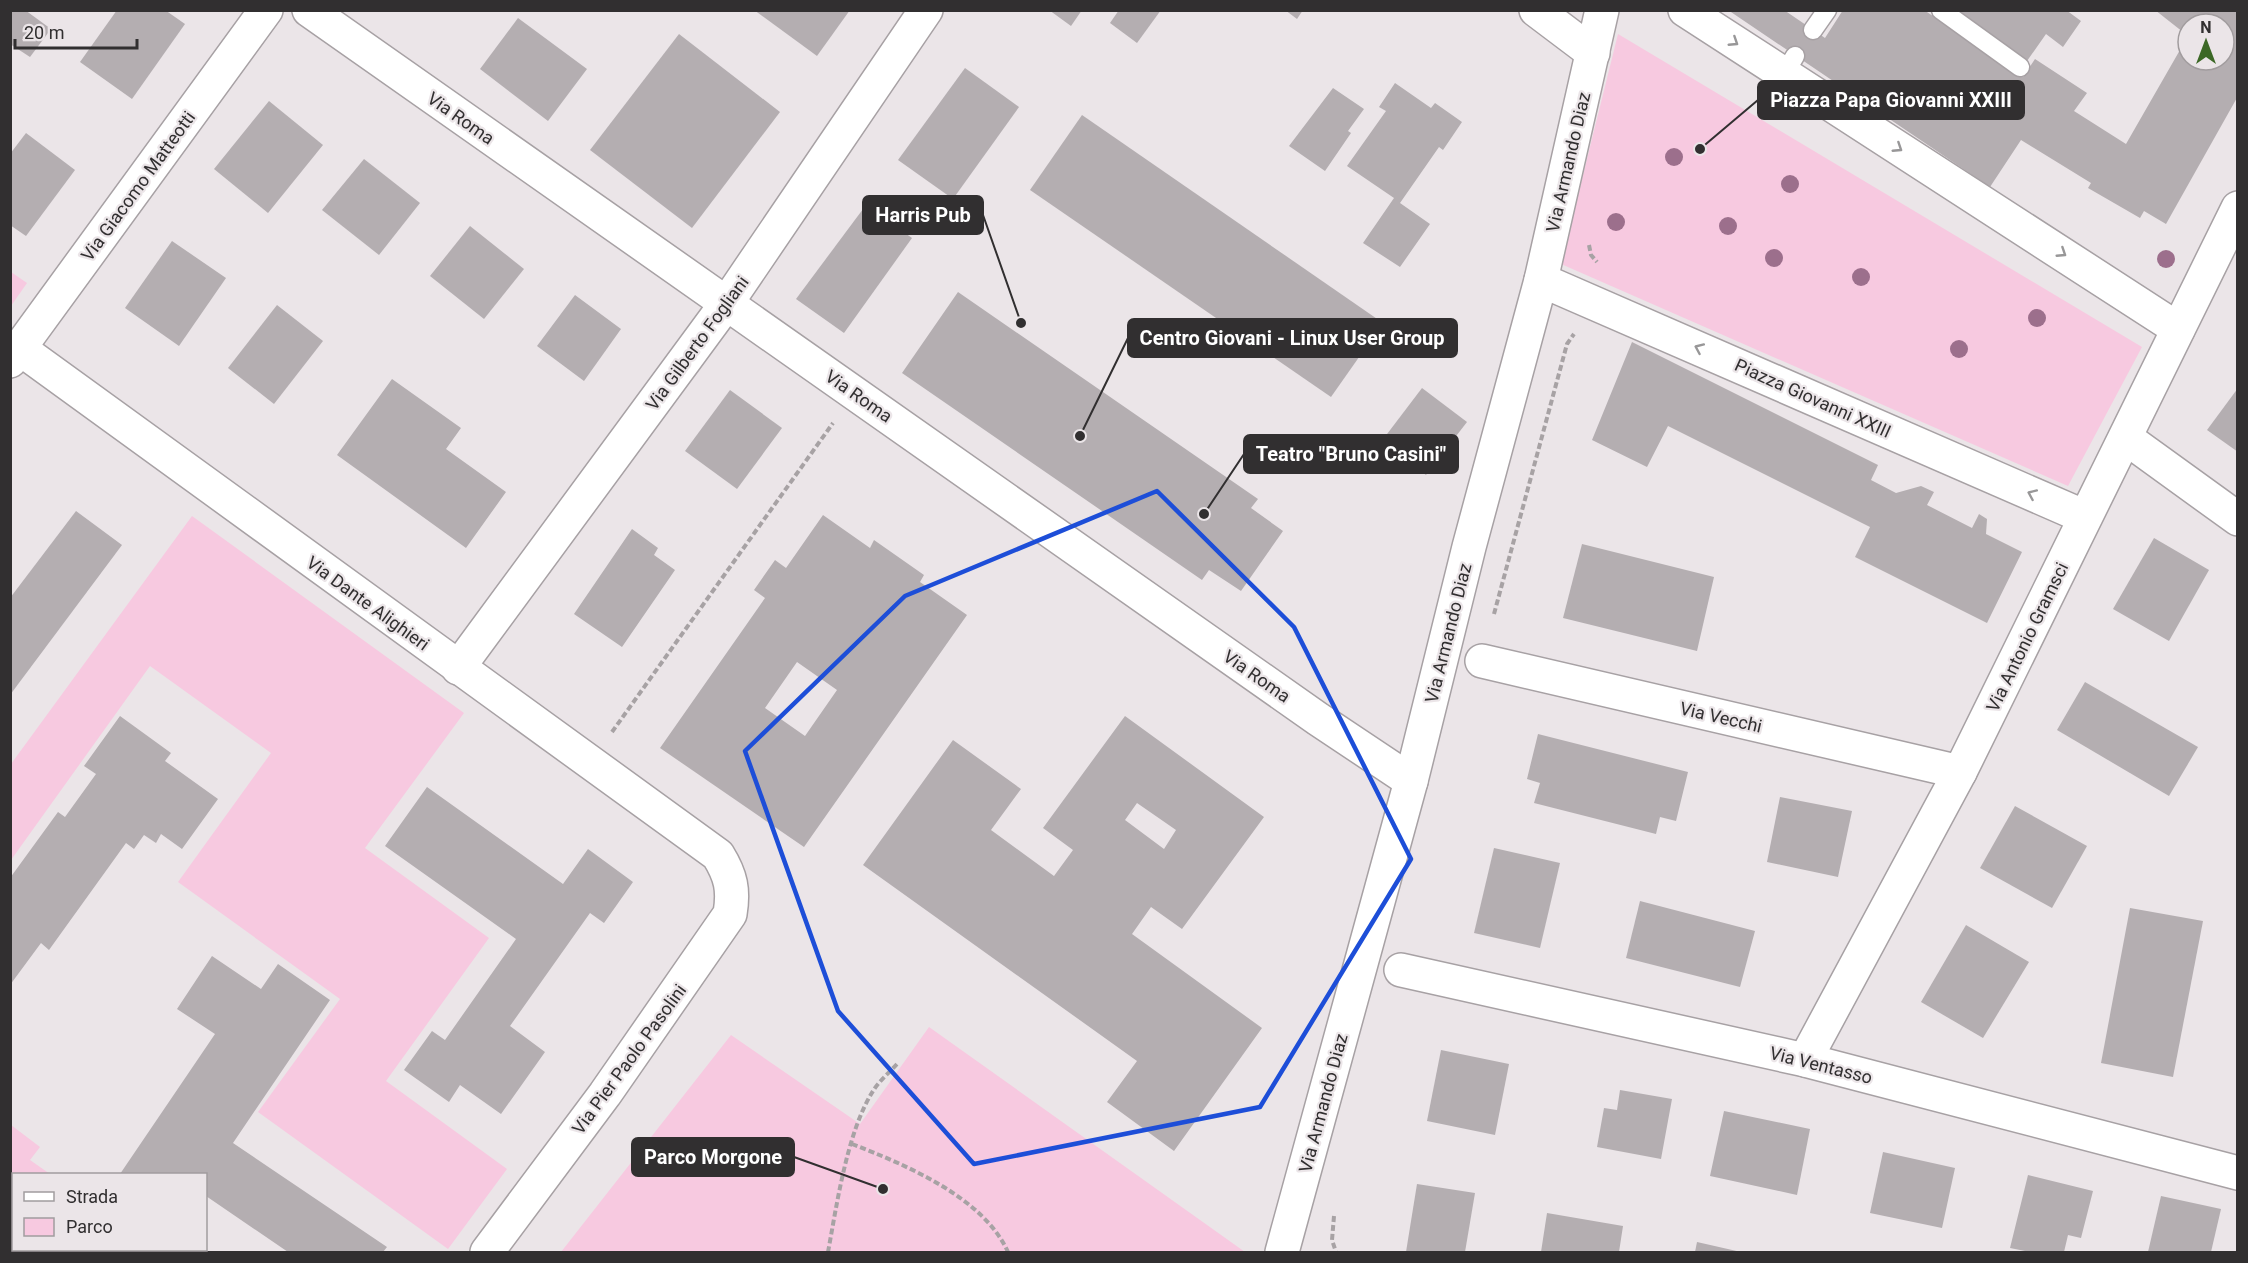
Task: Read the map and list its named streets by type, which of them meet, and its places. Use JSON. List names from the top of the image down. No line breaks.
{"streets":{"street":["Via Roma","Via Armando Diaz","Via Giacomo Matteotti","Via Gilberto Fogliani","Piazza Giovanni XXIII","Via Dante Alighieri","Via Antonio Gramsci","Via Vecchi","Via Pier Paolo Pasolini","Via Ventasso"]},"crossings":[["Via Roma","Via Armando Diaz"],["Via Roma","Via Gilberto Fogliani"],["Via Armando Diaz","Piazza Giovanni XXIII"],["Via Giacomo Matteotti","Via Dante Alighieri"],["Via Gilberto Fogliani","Via Dante Alighieri"],["Piazza Giovanni XXIII","Via Antonio Gramsci"],["Via Dante Alighieri","Via Pier Paolo Pasolini"],["Via Antonio Gramsci","Via Vecchi"],["Via Antonio Gramsci","Via Ventasso"]],"places":["Piazza Papa Giovanni XXIII","Harris Pub","Centro Giovani - Linux User Group","Teatro \"Bruno Casini\"","Parco Morgone"],"legend":["Strada","Parco"],"scale_bar":"20 m","north":"top"}
